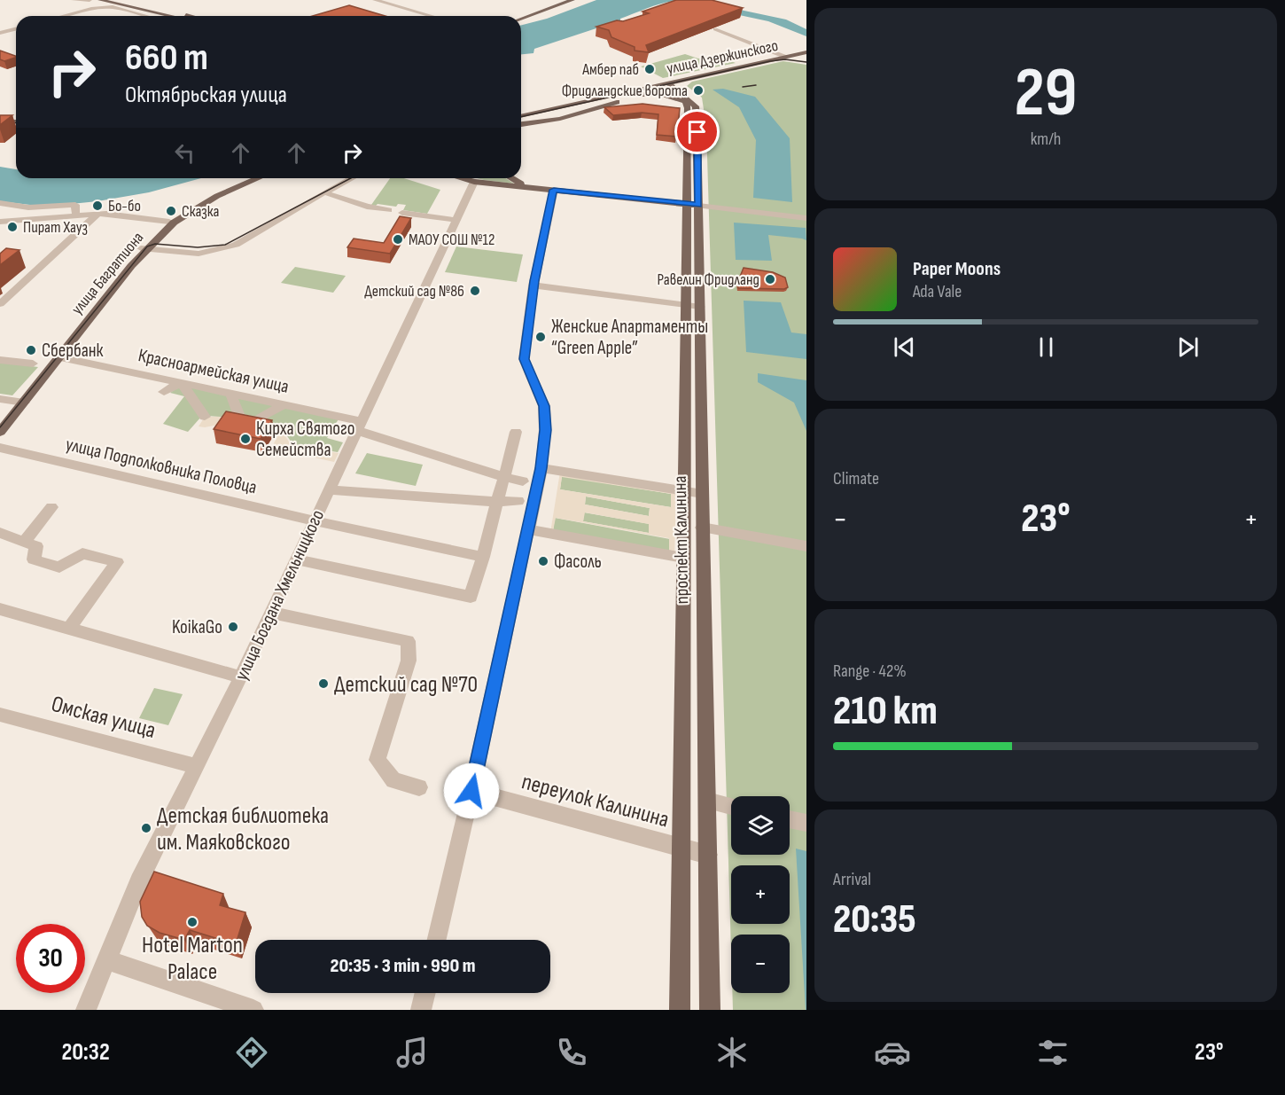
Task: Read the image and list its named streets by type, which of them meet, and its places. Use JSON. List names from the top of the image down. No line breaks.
{"streets":{"main road":["улица Дзержинского","улица Багратиона","проспект Калинина"],"street":["Красноармейская улица","улица Подполковника Половца","улица Богдана Хмельницкого","Омская улица","переулок Калинина"]},"crossings":[["улица Багратиона","Красноармейская улица"],["Красноармейская улица","улица Богдана Хмельницкого"],["улица Подполковника Половца","улица Богдана Хмельницкого"],["проспект Калинина","переулок Калинина"],["улица Богдана Хмельницкого","Омская улица"]],"places":["Амбер паб","Фридландские ворота","Бо-бо","Сказка","Пират Хауз","МАОУ СОШ №12","Равелин Фридланд","Детский сад №86","Женские Апартаменты “Green Apple”","Сбербанк","Кирха Святого Семейства","Фасоль","KoikaGo","Детский сад №70","Детская библиотека им. Маяковского","Hotel Marton Palace"],"page":{"tile":[["29","km/h"],"Climate",["Range · 42%","210 km"],["Arrival","20:35"]],"turn":["660 m","Октябрьская улица"],"song":["Paper Moons","Ada Vale"],"heat":["−","23°","+"],"map_buttons":["+","−"],"limit":"30","trip":"20:35 · 3 min · 990 m","tabs":["20:32","23°"]}}
